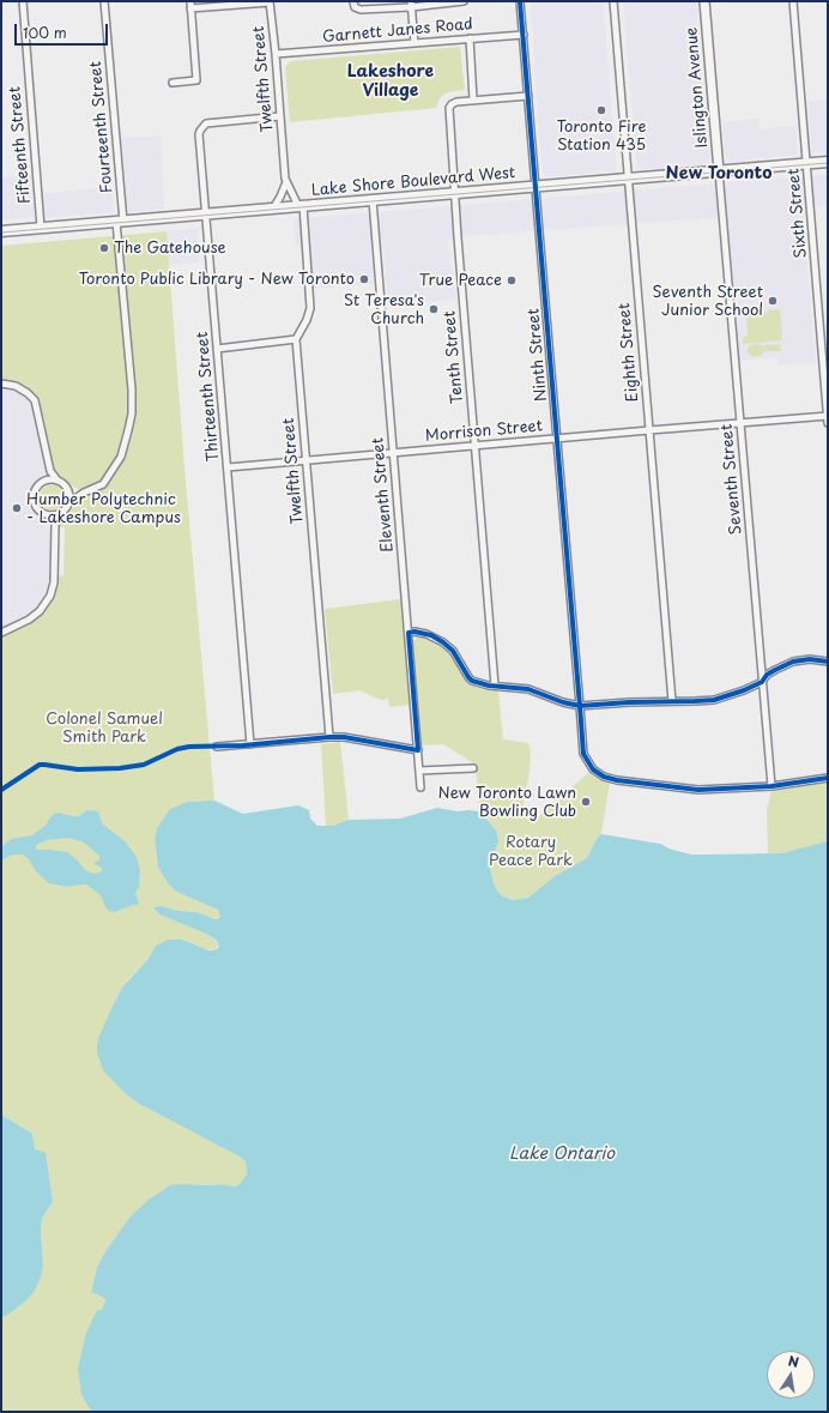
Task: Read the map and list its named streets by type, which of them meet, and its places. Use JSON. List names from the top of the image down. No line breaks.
{"streets":{"main road":["Islington Avenue","Lake Shore Boulevard West"],"street":["Garnett Janes Road","Twelfth Street","Fourteenth Street","Fifteenth Street","Sixth Street","Eighth Street","Ninth Street","Tenth Street","Thirteenth Street","Morrison Street","Seventh Street","Eleventh Street"]},"crossings":[["Garnett Janes Road","Twelfth Street"],["Garnett Janes Road","Ninth Street"],["Twelfth Street","Lake Shore Boulevard West"],["Twelfth Street","Thirteenth Street"],["Twelfth Street","Morrison Street"],["Islington Avenue","Lake Shore Boulevard West"],["Islington Avenue","Seventh Street"],["Fourteenth Street","Lake Shore Boulevard West"],["Fifteenth Street","Lake Shore Boulevard West"],["Lake Shore Boulevard West","Sixth Street"],["Lake Shore Boulevard West","Eighth Street"],["Lake Shore Boulevard West","Ninth Street"],["Lake Shore Boulevard West","Tenth Street"],["Lake Shore Boulevard West","Thirteenth Street"],["Lake Shore Boulevard West","Seventh Street"],["Lake Shore Boulevard West","Eleventh Street"],["Sixth Street","Morrison Street"],["Eighth Street","Morrison Street"],["Ninth Street","Tenth Street"],["Ninth Street","Morrison Street"],["Ninth Street","Seventh Street"],["Tenth Street","Morrison Street"],["Thirteenth Street","Morrison Street"],["Morrison Street","Seventh Street"],["Morrison Street","Eleventh Street"]],"districts":["Lakeshore Village","New Toronto"],"water":["Lake Ontario"],"parks":["Colonel Samuel Smith Park","Rotary Peace Park"],"places":["Toronto Fire Station 435","The Gatehouse","Toronto Public Library - New Toronto","True Peace","Seventh Street Junior School","St Teresa's Church","Humber Polytechnic - Lakeshore Campus","New Toronto Lawn Bowling Club"],"scale_bar":"100 m","north":"top"}
